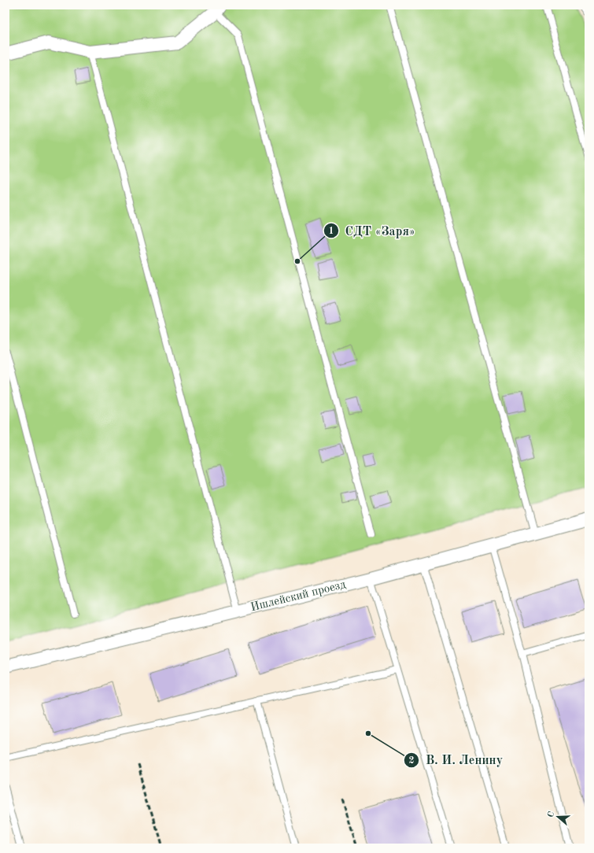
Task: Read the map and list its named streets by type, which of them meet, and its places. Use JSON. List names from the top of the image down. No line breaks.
{"streets":{"street":["Ишлейский проезд"]},"places":["СДТ «Заря»","В. И. Ленину"],"north":"left"}
